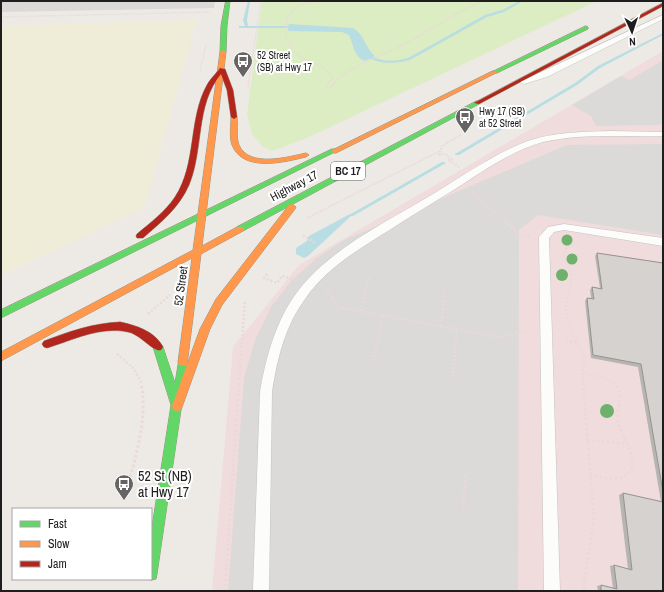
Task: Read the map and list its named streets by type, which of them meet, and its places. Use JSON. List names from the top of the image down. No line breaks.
{"streets":{"main road":["BC 17","Highway 17","52 Street"]},"crossings":[["Highway 17","52 Street"]],"places":{"bus stop":["52 Street (SB) at Hwy 17","Hwy 17 (SB) at 52 Street","52 St (NB) at Hwy 17"]},"legend":["Fast","Slow","Jam"],"north":"bottom"}
